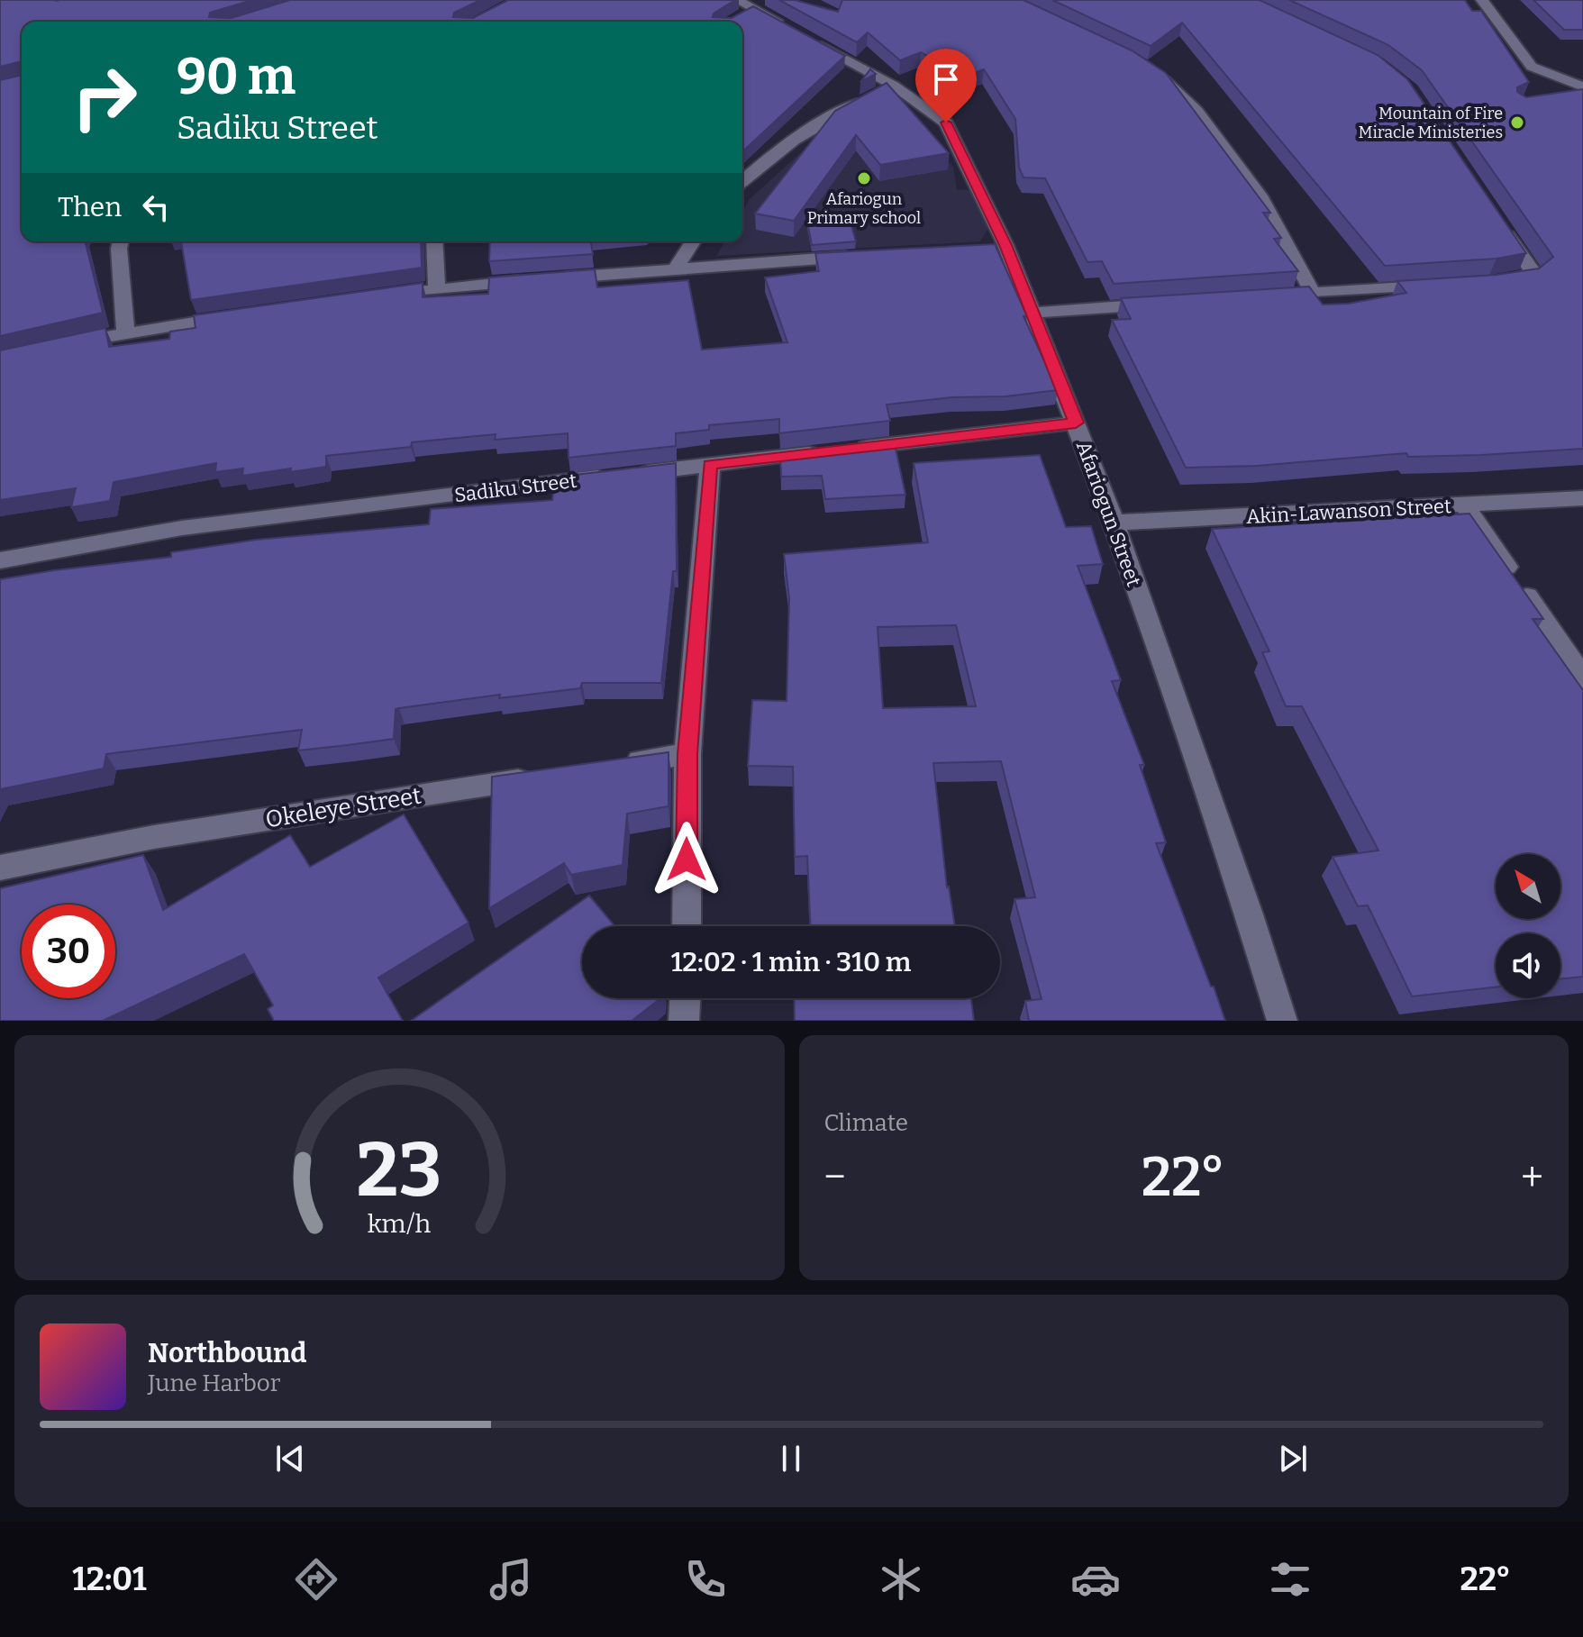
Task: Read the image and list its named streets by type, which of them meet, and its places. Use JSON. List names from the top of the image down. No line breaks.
{"streets":{"street":["Sadiku Street","Akin-Lawanson Street","Afariogun Street","Okeleye Street"]},"crossings":[["Sadiku Street","Afariogun Street"],["Akin-Lawanson Street","Afariogun Street"]],"places":["Mountain of Fire Miracle Ministeries","Afariogun Primary school"],"north":"top left","page":{"turn":["90 m","Sadiku Street"],"then":"Then","limit":"30","trip":"12:02 · 1 min · 310 m","tile":"Climate","heat":["−","22°","+"],"song":["Northbound","June Harbor"],"tabs":["12:01","22°"],"gauge":["23","km/h"]}}
